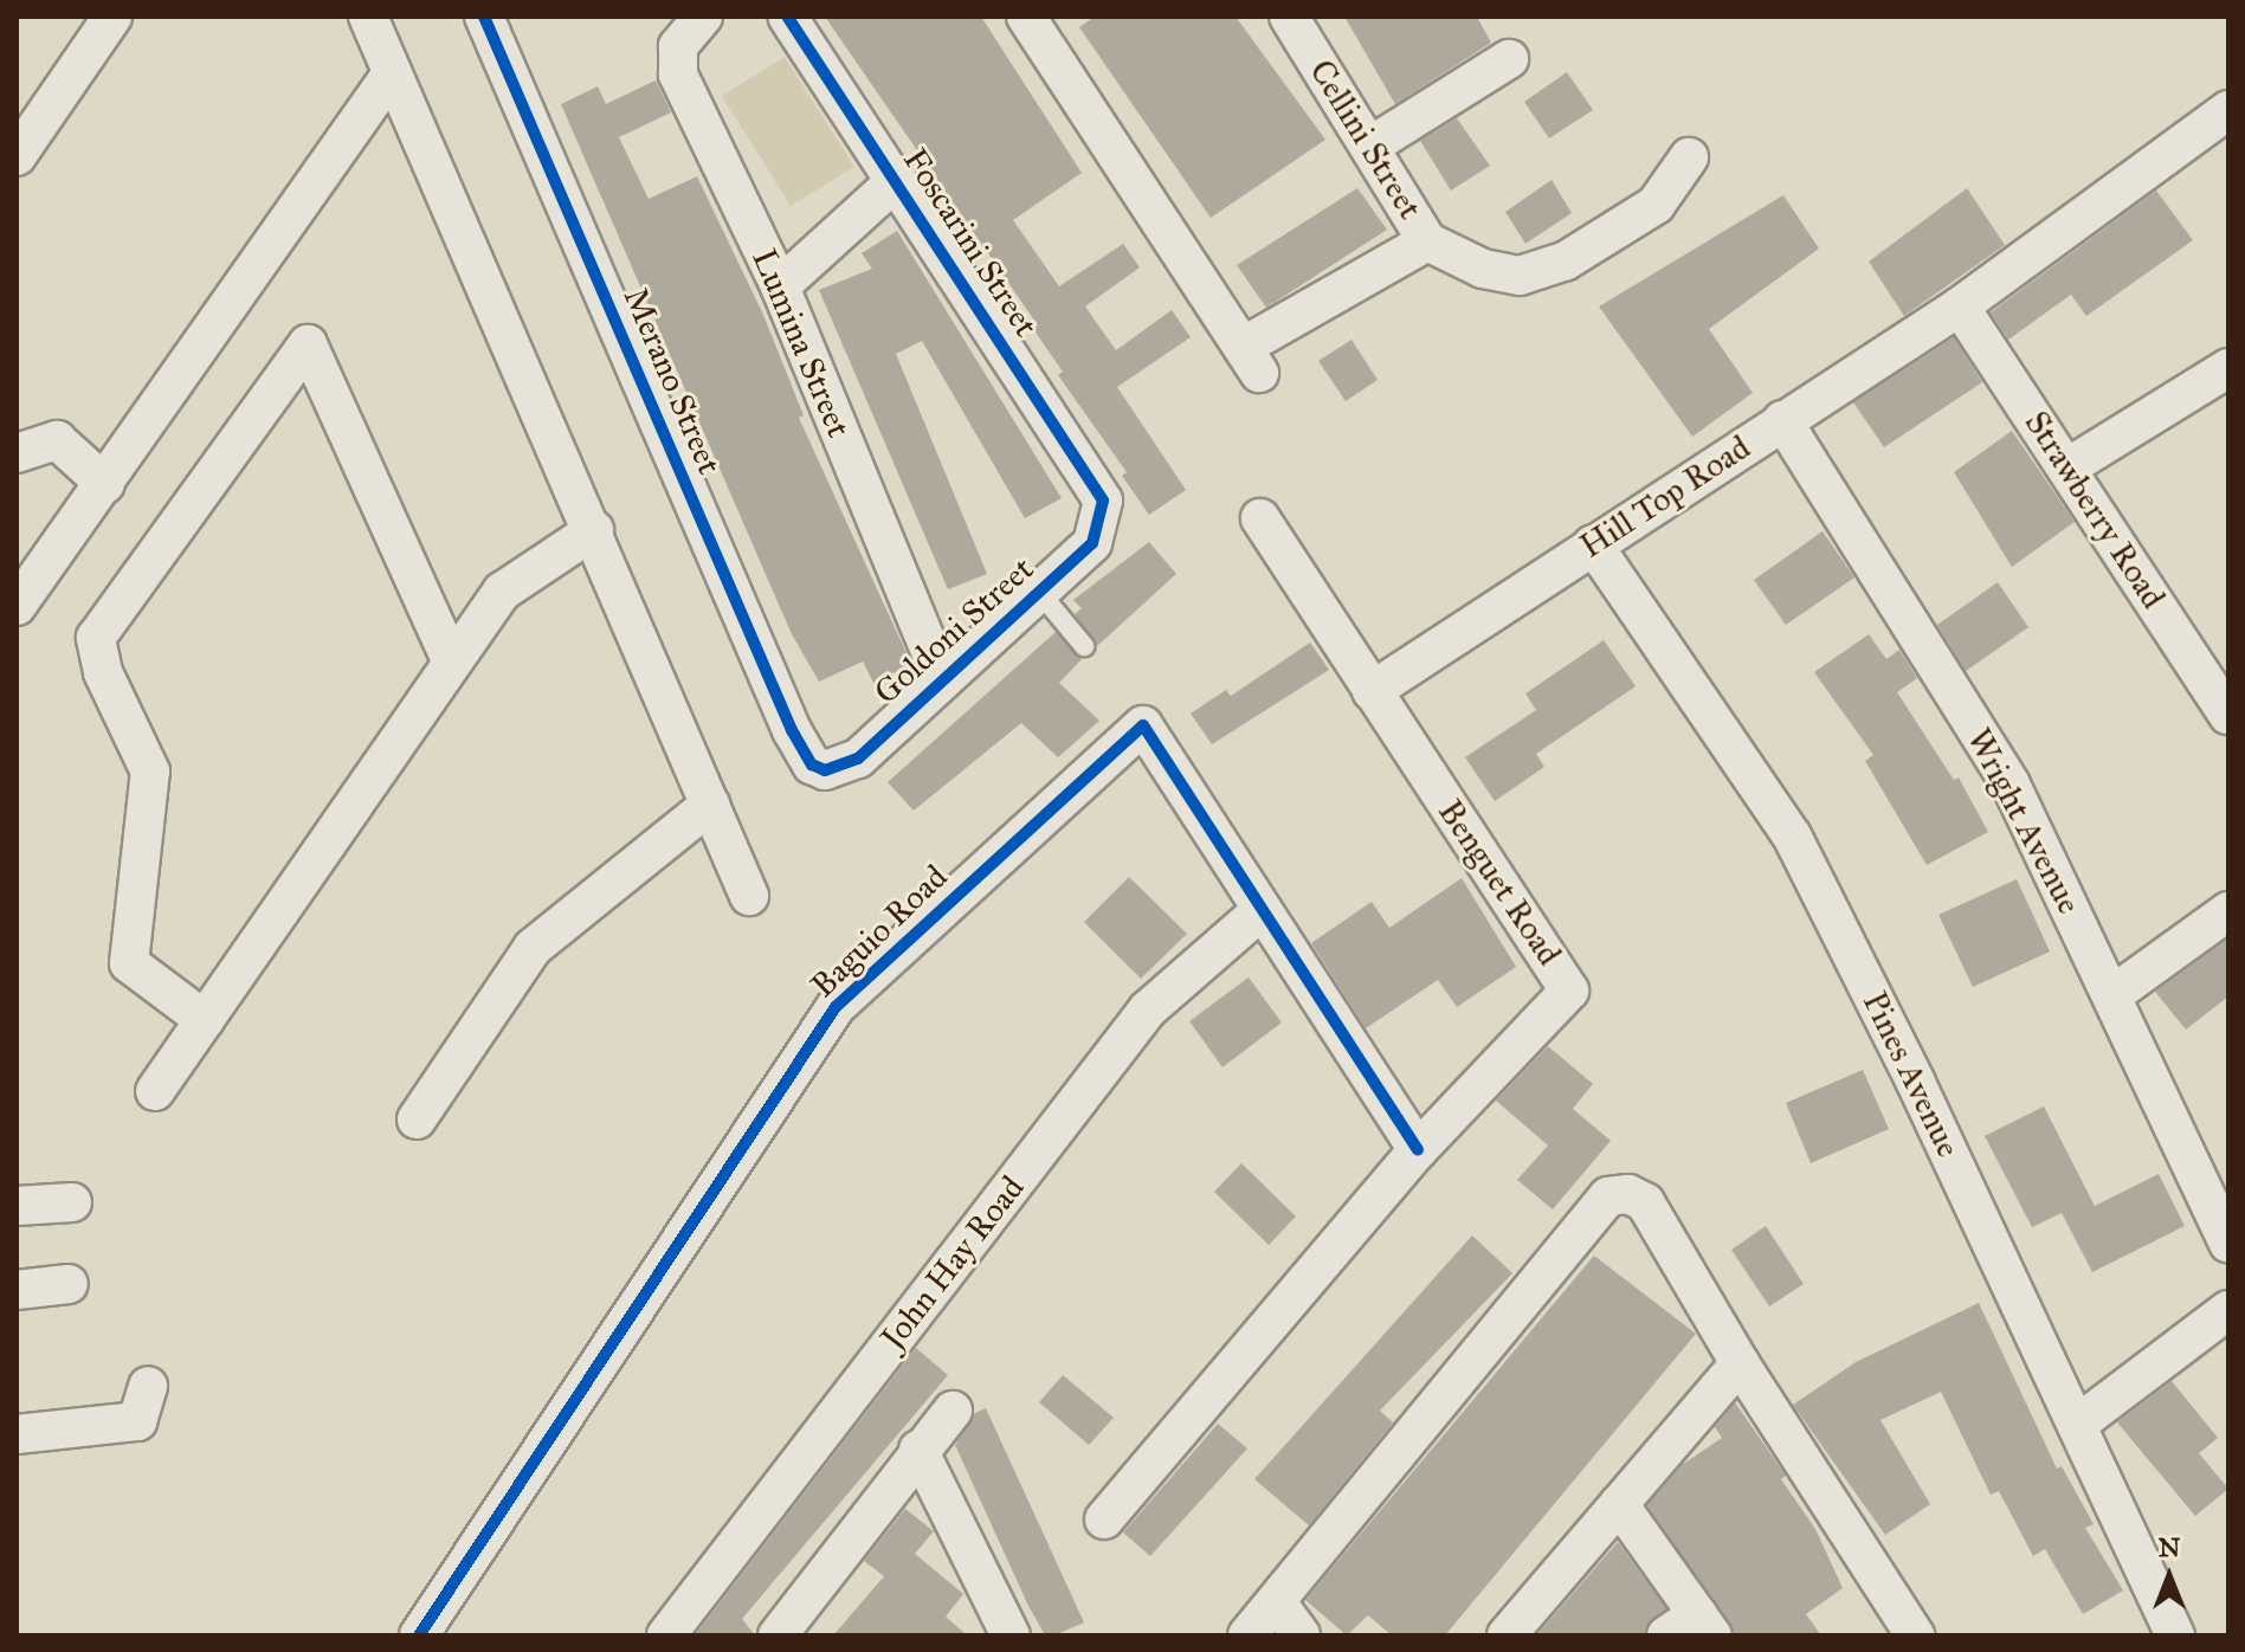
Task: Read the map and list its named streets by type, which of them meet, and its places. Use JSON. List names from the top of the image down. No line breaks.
{"streets":{"street":["Cellini Street","Foscarini Street","Lumina Street","Merano Street","Hill Top Road","Strawberry Road","Goldoni Street","Wright Avenue","Benguet Road","Baguio Road","Pines Avenue","John Hay Road"]},"crossings":[["Foscarini Street","Goldoni Street"],["Lumina Street","Goldoni Street"],["Merano Street","Goldoni Street"],["Hill Top Road","Strawberry Road"],["Hill Top Road","Wright Avenue"],["Hill Top Road","Benguet Road"],["Hill Top Road","Pines Avenue"],["Benguet Road","Baguio Road"],["Baguio Road","John Hay Road"]],"north":"top"}
